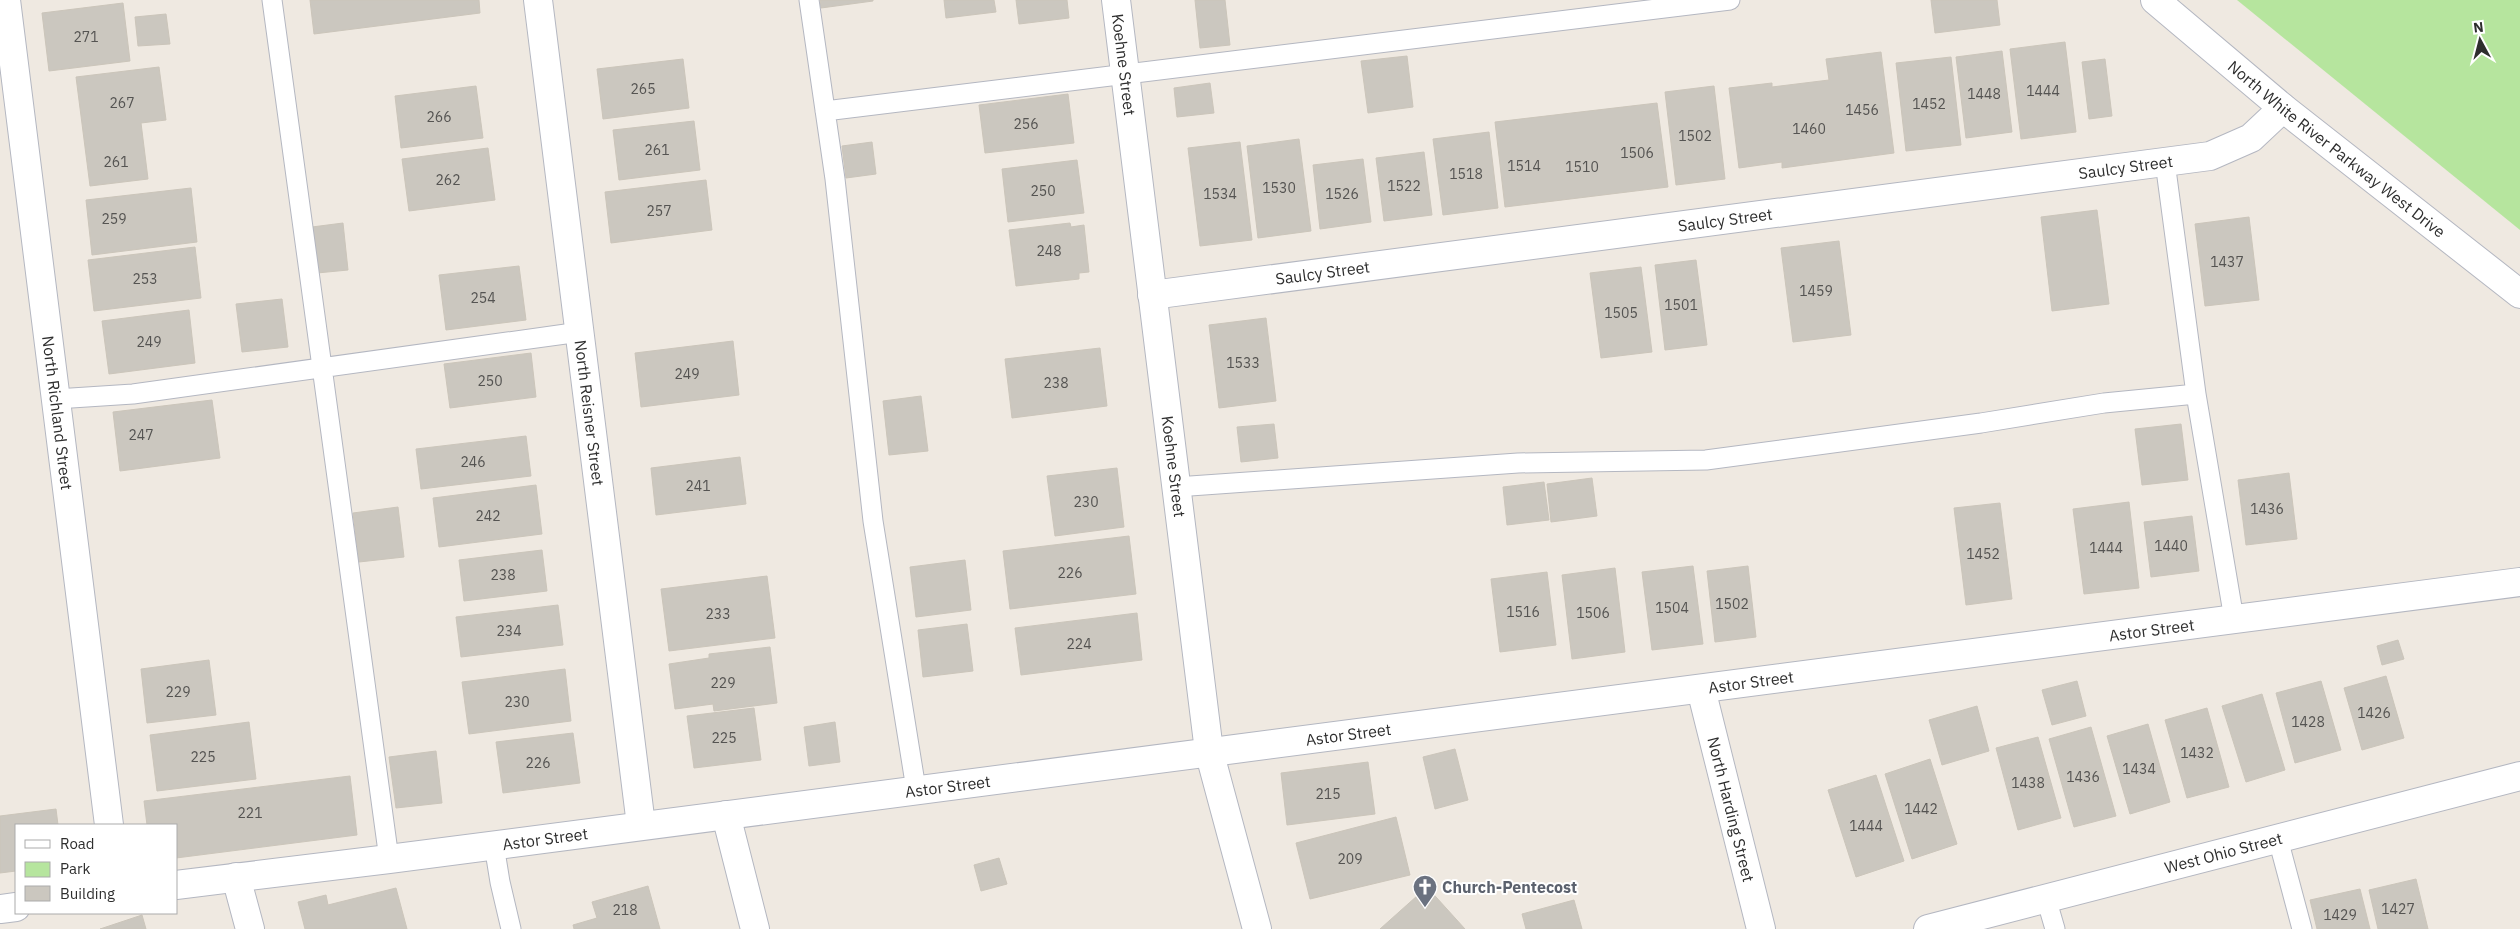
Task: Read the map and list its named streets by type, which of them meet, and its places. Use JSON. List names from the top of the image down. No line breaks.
{"streets":{"street":["Koehne Street","North White River Parkway West Drive","Saulcy Street","North Reisner Street","North Richland Street","Astor Street","North Harding Street","West Ohio Street"]},"crossings":[["Koehne Street","Saulcy Street"],["Koehne Street","Astor Street"],["North White River Parkway West Drive","Saulcy Street"],["North Reisner Street","Astor Street"],["Astor Street","North Harding Street"]],"places":{"church":["Church-Pentecost"]},"house_numbers":["271","265","1444","1448","267","1452","1456","266","256","1460","1502","261","1506","261","1514","1510","1518","262","1522","1530","250","1534","1526","257","259","248","1437","253","1459","254","1501","1505","249","1533","249","250","238","247","246","241","230","1436","242","1440","1444","1452","226","238","1502","1504","1516","1506","233","234","224","229","229","230","1426","1428","225","1432","225","226","1434","1436","1438","215","1442","221","1444","209","1427","218","1429"],"legend":["Road","Park","Building"],"north":"top"}
